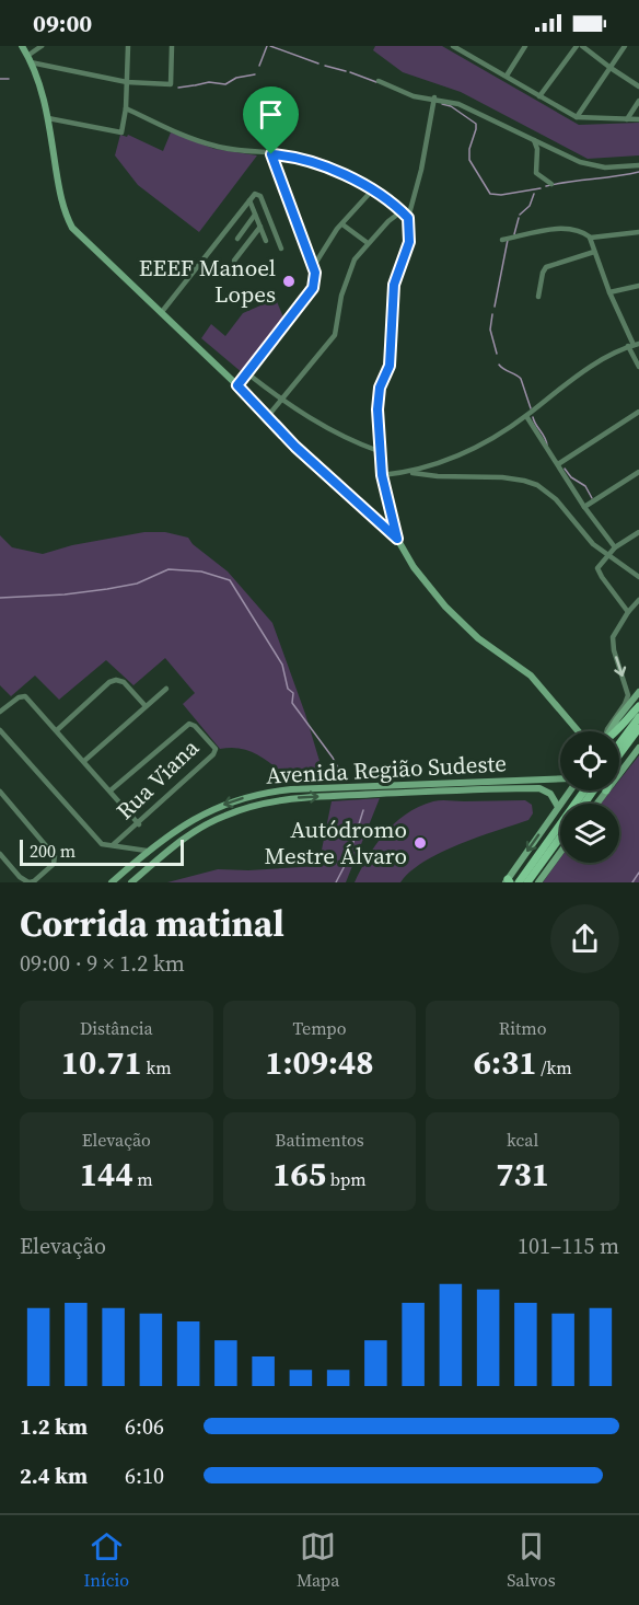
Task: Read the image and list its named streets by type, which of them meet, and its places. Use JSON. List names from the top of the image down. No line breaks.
{"streets":{"street":["Avenida Região Sudeste","Rua Viana"]},"places":["EEEF Manoel Lopes","Autódromo Mestre Álvaro"],"scale_bar":"200 m","page":{"status":"09:00","scale":"200 m","heading":["Corrida matinal","09:00 · 9 × 1.2 km"],"stats":[["Distância","10.71 km"],["Tempo","1:09:48"],["Ritmo","6:31 /km"],["Elevação","144 m"],["Batimentos","165 bpm"],["kcal","731"]],"chart":["Elevação","101–115 m"],"list":[{"name":"1.2 km","note":"6:06"},{"name":"2.4 km","note":"6:10"}],"tabs":["Início","Mapa","Salvos"]}}
